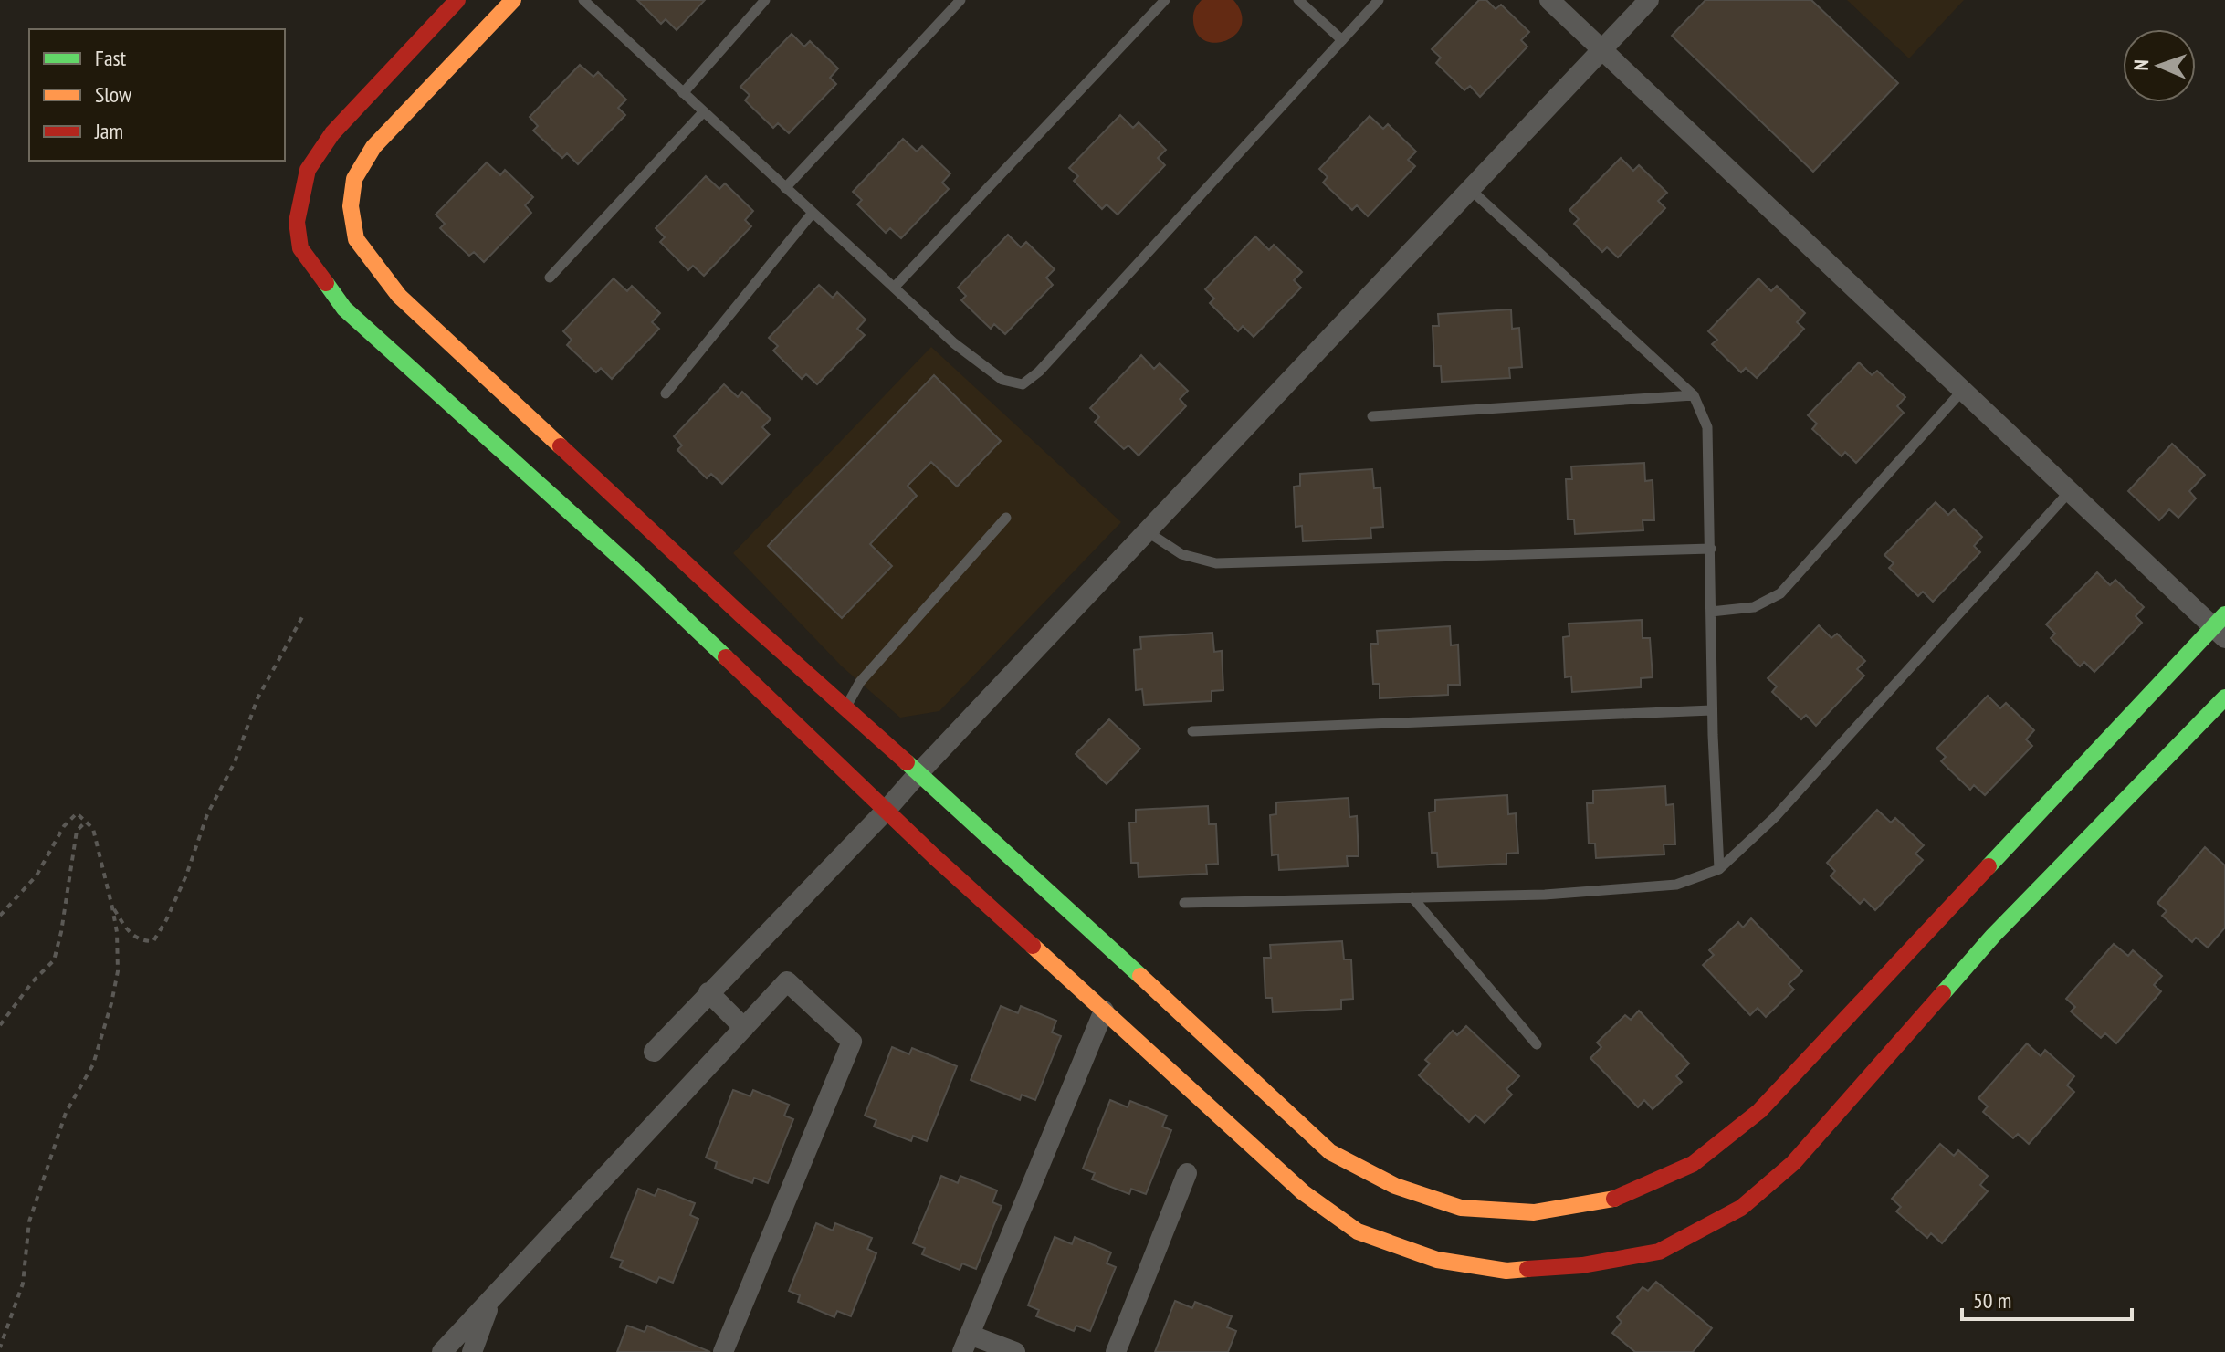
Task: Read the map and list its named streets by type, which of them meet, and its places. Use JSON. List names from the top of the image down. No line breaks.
{"legend":["Fast","Slow","Jam"],"scale_bar":"50 m","north":"left"}
